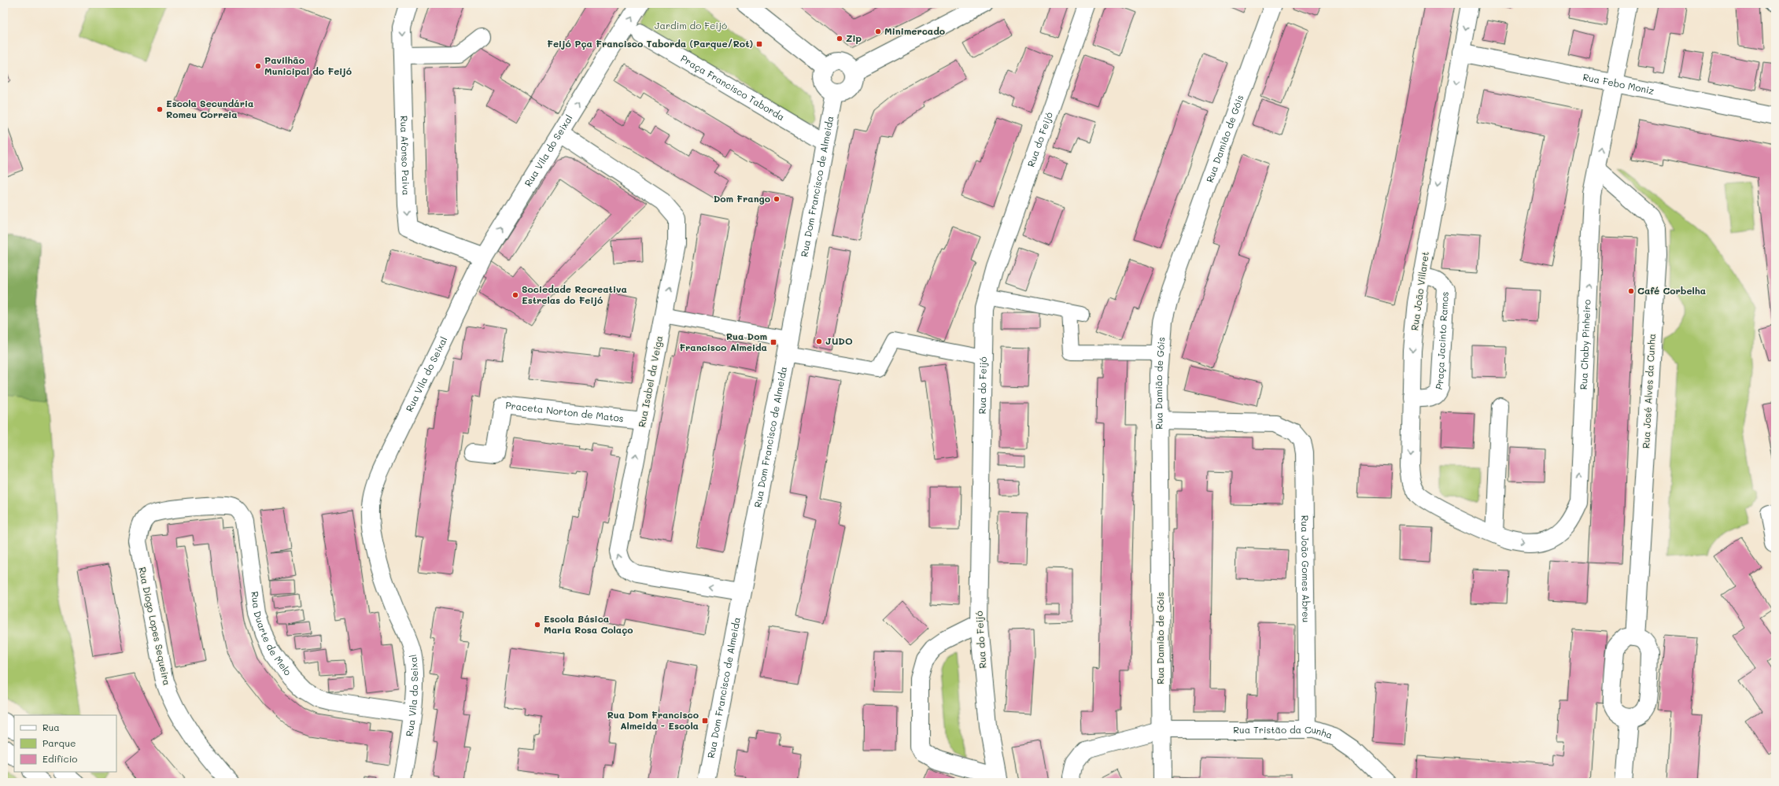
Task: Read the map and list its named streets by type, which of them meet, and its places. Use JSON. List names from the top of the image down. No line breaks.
{"streets":{"street":["Rua Febo Moniz","Praça Francisco Taborda","Rua do Feijó","Rua Damião de Góis","Rua Vila do Seixal","Rua Afonso Paiva","Rua Dom Francisco de Almeida","Rua João Villaret","Praça Jacinto Ramos","Rua Chaby Pinheiro","Rua Isabel da Veiga","Rua José Alves da Cunha","Praceta Norton de Matos","Rua João Gomes Abreu","Rua Diogo Lopes Sequeira","Rua Duarte de Melo","Rua Tristão da Cunha"]},"crossings":[["Rua Febo Moniz","Rua João Villaret"],["Rua Febo Moniz","Rua Chaby Pinheiro"],["Praça Francisco Taborda","Rua Dom Francisco de Almeida"],["Rua Damião de Góis","Rua João Gomes Abreu"],["Rua Damião de Góis","Rua Tristão da Cunha"],["Rua Vila do Seixal","Rua Afonso Paiva"],["Rua Vila do Seixal","Rua Isabel da Veiga"],["Rua Vila do Seixal","Rua Duarte de Melo"],["Rua Dom Francisco de Almeida","Rua Isabel da Veiga"],["Rua João Villaret","Praça Jacinto Ramos"],["Rua João Villaret","Rua Chaby Pinheiro"],["Rua Chaby Pinheiro","Rua José Alves da Cunha"],["Rua Isabel da Veiga","Praceta Norton de Matos"],["Rua João Gomes Abreu","Rua Tristão da Cunha"],["Rua Diogo Lopes Sequeira","Rua Duarte de Melo"]],"one_way":["Rua Afonso Paiva","Rua João Villaret","Rua Chaby Pinheiro"],"parks":["Jardim do Feijó"],"places":{"other":["Minimercado","Zip","Pavilhão Municipal do Feijó","Escola Secundária Romeu Correia","Dom Frango","Café Corbelha","Sociedade Recreativa Estrelas do Feijó","JUDO","Escola Básica Maria Rosa Colaço"],"transit":["Feijó Pça Francisco Taborda (Parque/Rot)","Rua Dom Francisco Almeida","Rua Dom Francisco Almeida - Escola"]},"legend":["Rua","Parque","Edifício"]}
